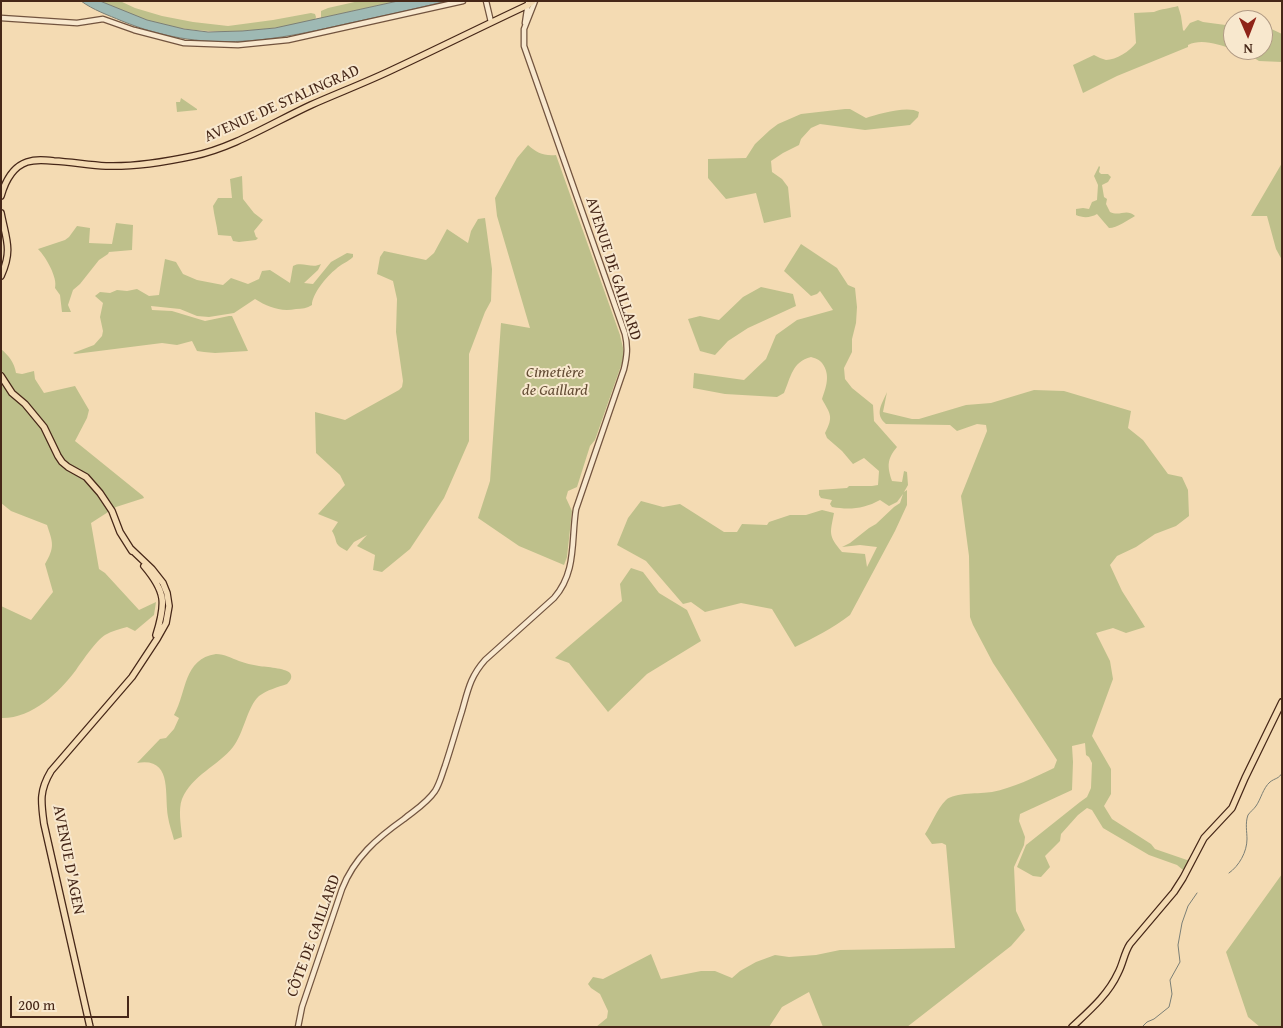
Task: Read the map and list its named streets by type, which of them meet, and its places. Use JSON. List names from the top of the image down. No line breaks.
{"streets":{"main road":["AVENUE DE STALINGRAD","AVENUE D'AGEN"],"street":["AVENUE DE GAILLARD","CÔTE DE GAILLARD"]},"crossings":[["AVENUE DE STALINGRAD","AVENUE DE GAILLARD"],["AVENUE DE GAILLARD","CÔTE DE GAILLARD"]],"parks":["Cimetière de Gaillard"],"scale_bar":"200 m","north":"bottom"}
